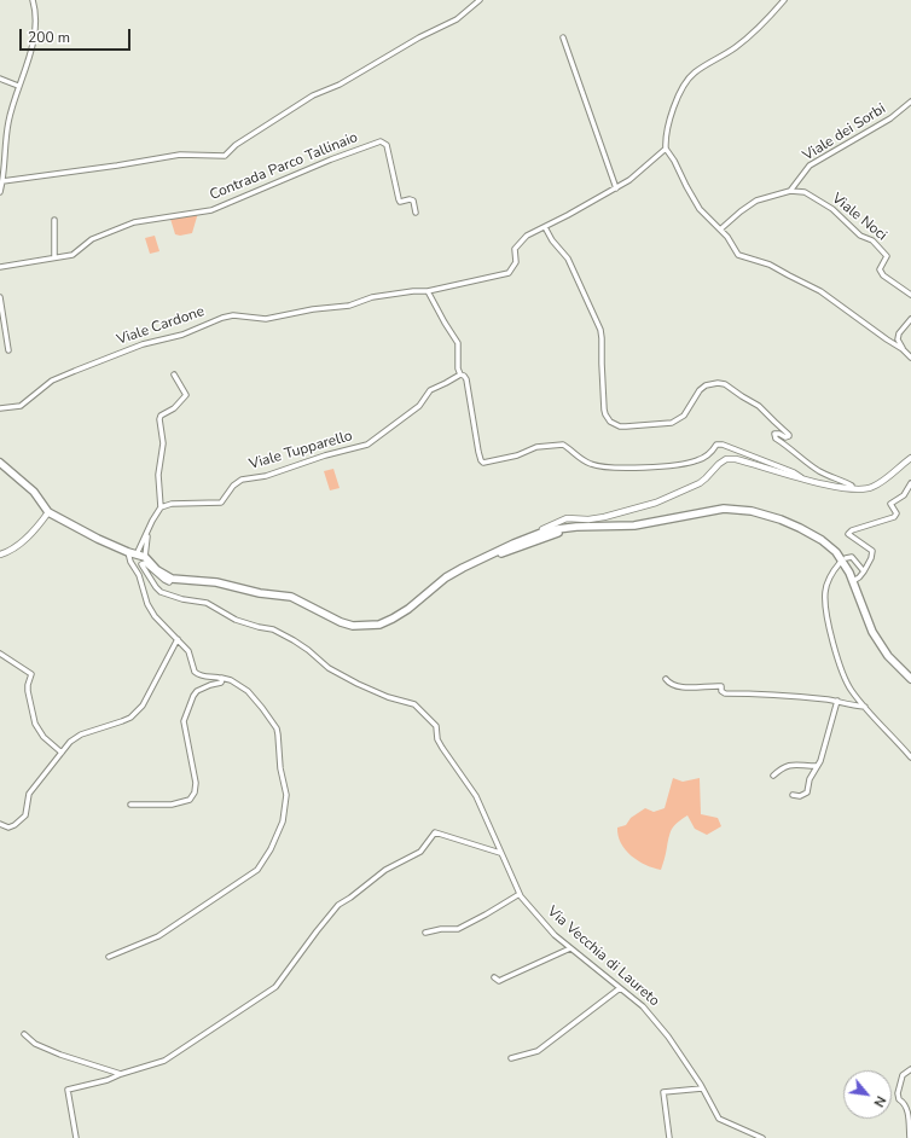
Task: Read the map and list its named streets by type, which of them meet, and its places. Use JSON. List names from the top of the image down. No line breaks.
{"streets":{"street":["Viale dei Sorbi","Contrada Parco Tallinaio","Viale Noci","Viale Cardone","Viale Tupparello","Via Vecchia di Laureto"]},"crossings":[["Viale dei Sorbi","Viale Noci"]],"scale_bar":"200 m","north":"bottom right"}
